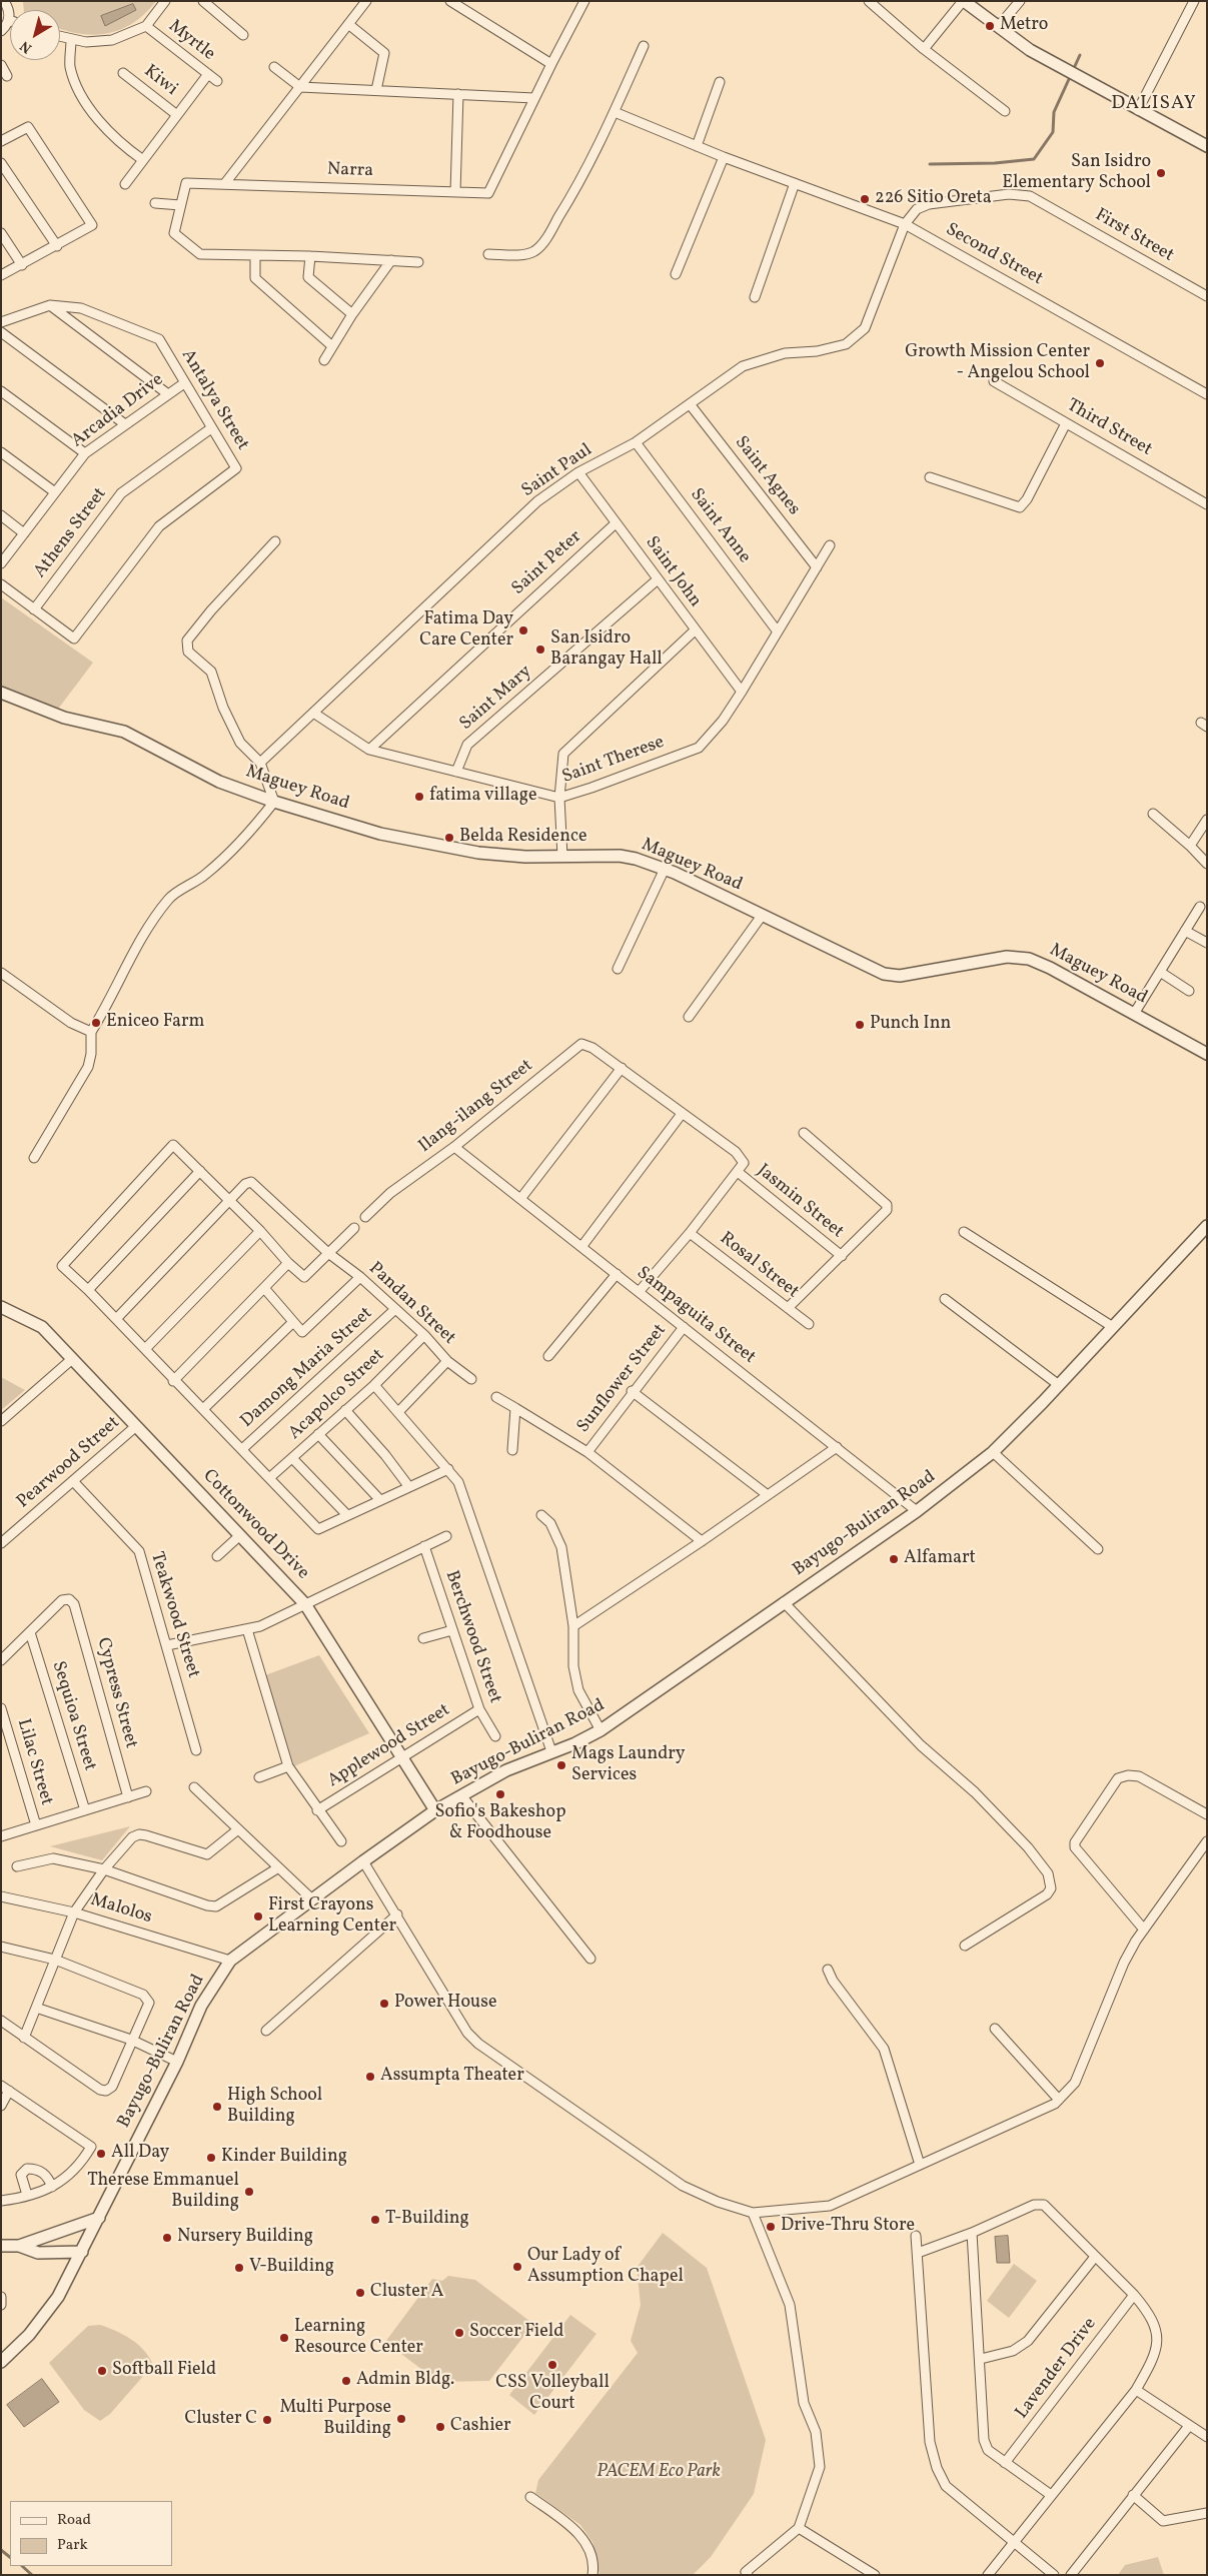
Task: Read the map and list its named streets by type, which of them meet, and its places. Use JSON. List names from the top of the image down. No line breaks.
{"streets":{"street":["Myrtle","Kiwi","Narra","First Street","Second Street","Antalya Street","Arcadia Drive","Third Street","Saint Paul","Saint Agnes","Saint Anne","Athens Street","Saint Peter","Saint John","Saint Mary","Saint Therese","Maguey Road","Ilang-ilang Street","Jasmin Street","Rosal Street","Pandan Street","Sampaguita Street","Damong Maria Street","Sunflower Street","Acapolco Street","Pearwood Street","Bayugo-Buliran Road","Cottonwood Drive","Teakwood Street","Berchwood Street","Cypress Street","Sequioa Street","Applewood Street","Lilac Street","Malolos","Lavender Drive"]},"crossings":[["First Street","Second Street"],["First Street","Saint Paul"],["Second Street","Saint Paul"],["Antalya Street","Arcadia Drive"],["Antalya Street","Athens Street"],["Saint Paul","Saint Agnes"],["Saint Paul","Saint Anne"],["Saint Paul","Saint John"],["Saint Paul","Saint Therese"],["Saint Agnes","Saint Therese"],["Saint Anne","Saint Therese"],["Saint Peter","Saint John"],["Saint Peter","Saint Therese"],["Saint John","Saint Mary"],["Saint John","Saint Therese"],["Saint Mary","Saint Therese"],["Ilang-ilang Street","Sampaguita Street"],["Pandan Street","Damong Maria Street"],["Pandan Street","Acapolco Street"],["Sampaguita Street","Sunflower Street"],["Sampaguita Street","Bayugo-Buliran Road"],["Pearwood Street","Cottonwood Drive"],["Pearwood Street","Teakwood Street"],["Bayugo-Buliran Road","Cottonwood Drive"],["Bayugo-Buliran Road","Malolos"],["Cottonwood Drive","Applewood Street"],["Berchwood Street","Applewood Street"],["Cypress Street","Sequioa Street"]],"districts":["DALISAY"],"parks":["PACEM Eco Park"],"places":["Metro","San Isidro Elementary School","226 Sitio Oreta","Growth Mission Center - Angelou School","Fatima Day Care Center","San Isidro Barangay Hall","fatima village","Belda Residence","Eniceo Farm","Punch Inn","Alfamart","Mags Laundry Services","Sofio's Bakeshop & Foodhouse","First Crayons Learning Center","Power House","Assumpta Theater","High School Building","All Day","Kinder Building","Therese Emmanuel Building","T-Building","Drive-Thru Store","Nursery Building","Our Lady of Assumption Chapel","V-Building","Cluster A","Soccer Field","Learning Resource Center","CSS Volleyball Court","Softball Field","Admin Bldg.","Multi Purpose Building","Cluster C","Cashier"],"legend":["Road","Park"],"north":"bottom left"}
